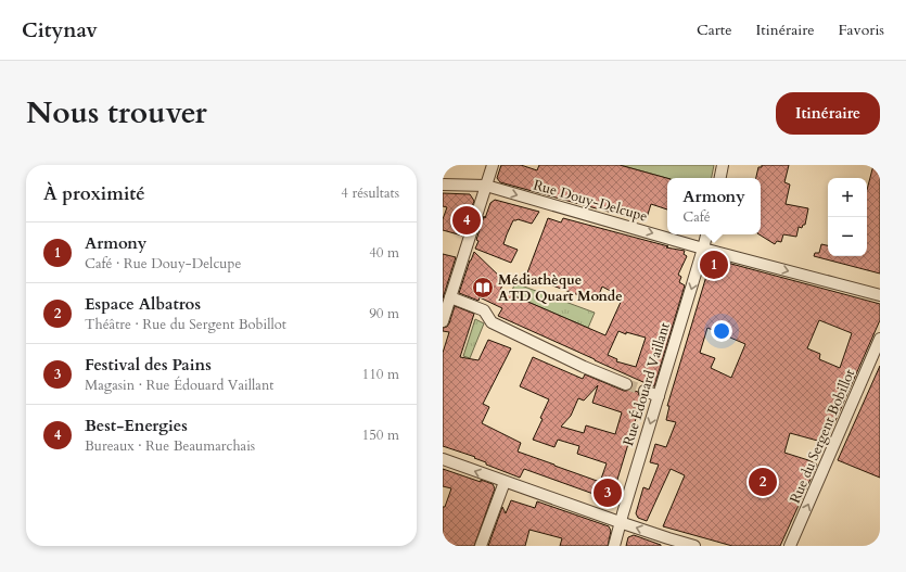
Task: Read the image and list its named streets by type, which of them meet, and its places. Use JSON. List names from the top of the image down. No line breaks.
{"streets":{"street":["Rue Douy-Delcupe","Rue Édouard Vaillant","Rue du Sergent Bobillot"]},"crossings":[["Rue Douy-Delcupe","Rue Édouard Vaillant"]],"one_way":["Rue Douy-Delcupe","Rue Édouard Vaillant","Rue du Sergent Bobillot"],"places":{"library":["Médiathèque ATD Quart Monde"]},"page":{"header":"Citynav","nav":["Carte","Itinéraire","Favoris"],"title":"Nous trouver","buttons":"Itinéraire","heading":["À proximité","4 résultats"],"map_buttons":["+","−"],"popup":["Armony","Café"],"pins":["4","1","2","3"],"list":[{"mark":"1","name":"Armony","note":"Café · Rue Douy-Delcupe","value":"40 m"},{"mark":"2","name":"Espace Albatros","note":"Théâtre · Rue du Sergent Bobillot","value":"90 m"},{"mark":"3","name":"Festival des Pains","note":"Magasin · Rue Édouard Vaillant","value":"110 m"},{"mark":"4","name":"Best-Energies","note":"Bureaux · Rue Beaumarchais","value":"150 m"}]}}
